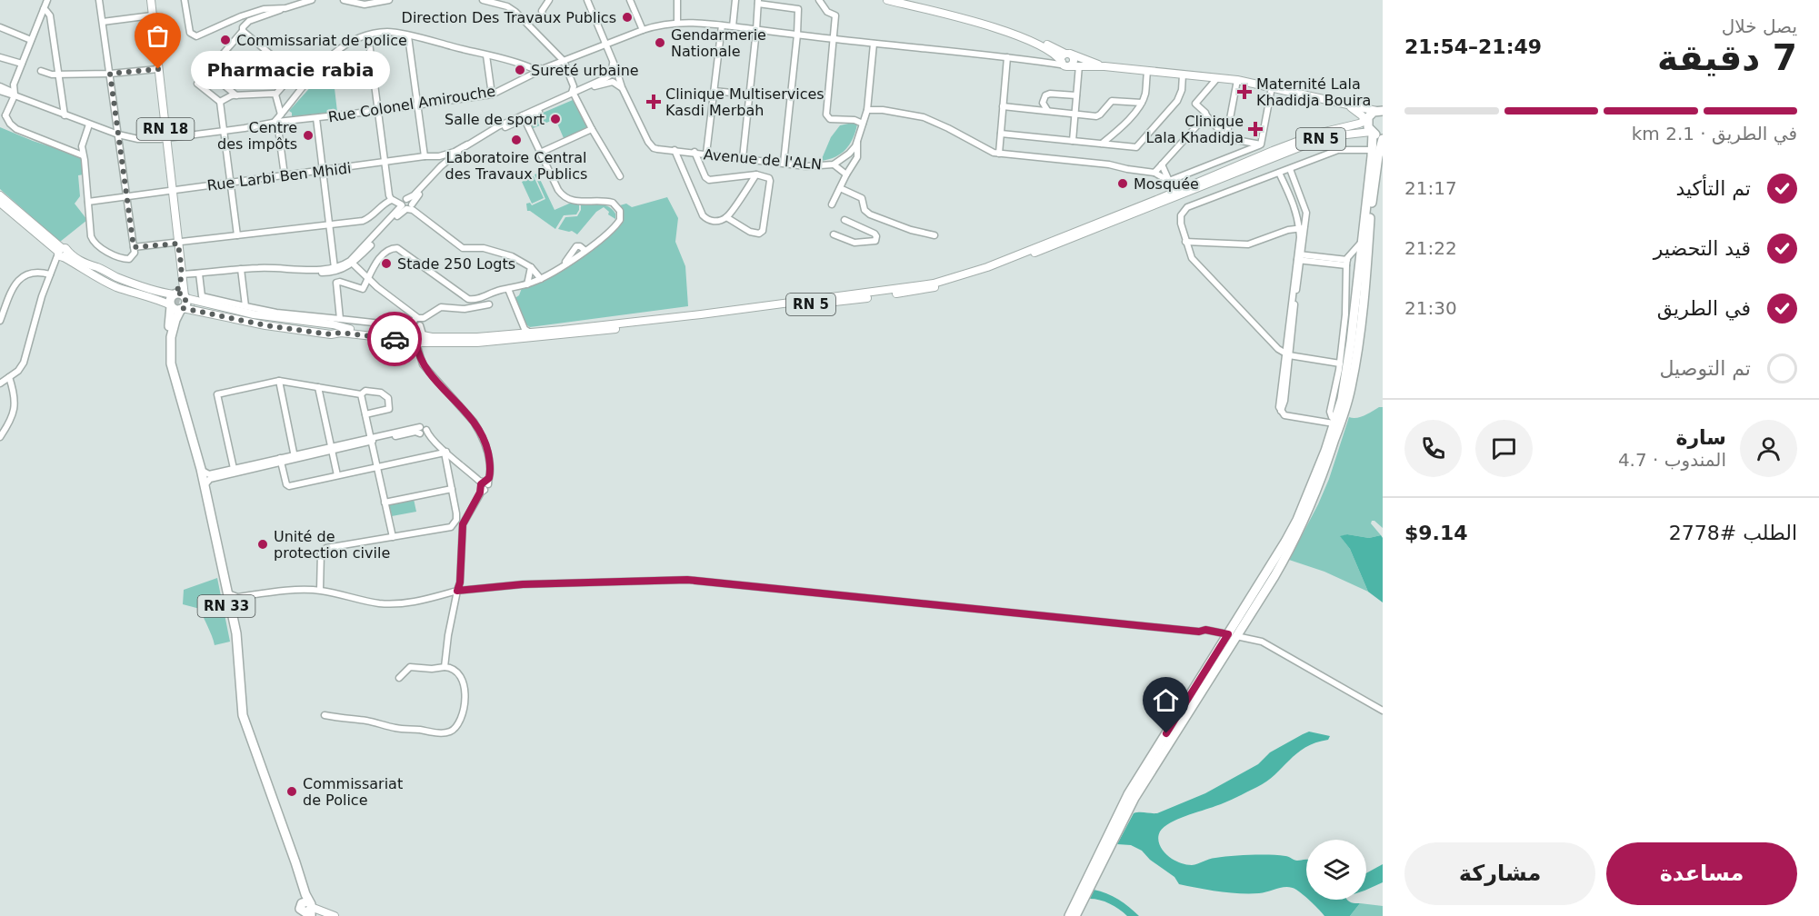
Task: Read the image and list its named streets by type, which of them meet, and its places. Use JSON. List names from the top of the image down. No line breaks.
{"streets":{"highway":["RN 33"],"main road":["RN 18","RN 5"],"street":["Rue Colonel Amirouche","Avenue de l'ALN","Rue Larbi Ben Mhidi"]},"crossings":[["Rue Colonel Amirouche","RN 18"],["RN 18","Rue Larbi Ben Mhidi"],["RN 18","RN 33"]],"places":{"other":["Direction Des Travaux Publics","Commissariat de police","Gendarmerie Nationale","Pharmacie rabia","Sureté urbaine","Salle de sport","Centre des impôts","Laboratoire Central des Travaux Publics","Mosquée","Stade 250 Logts","Unité de protection civile","Commissariat de Police"],"health":["Maternité Lala Khadidja Bouira","Clinique Multiservices Kasdi Merbah","Clinique Lala Khadidja"]},"page":{"heading":["7 دقيقة","يصل خلال","21:49–21:54"],"panel":["سارة","المندوب · 4.7","الطلب #2778","$9.14"],"bubble":"Pharmacie rabia","bar":"في الطريق · 2.1 km","list":[["تم التأكيد","21:17"],["قيد التحضير","21:22"],["في الطريق","21:30"],"تم التوصيل"],"buttons":["مساعدة","مشاركة"]}}
